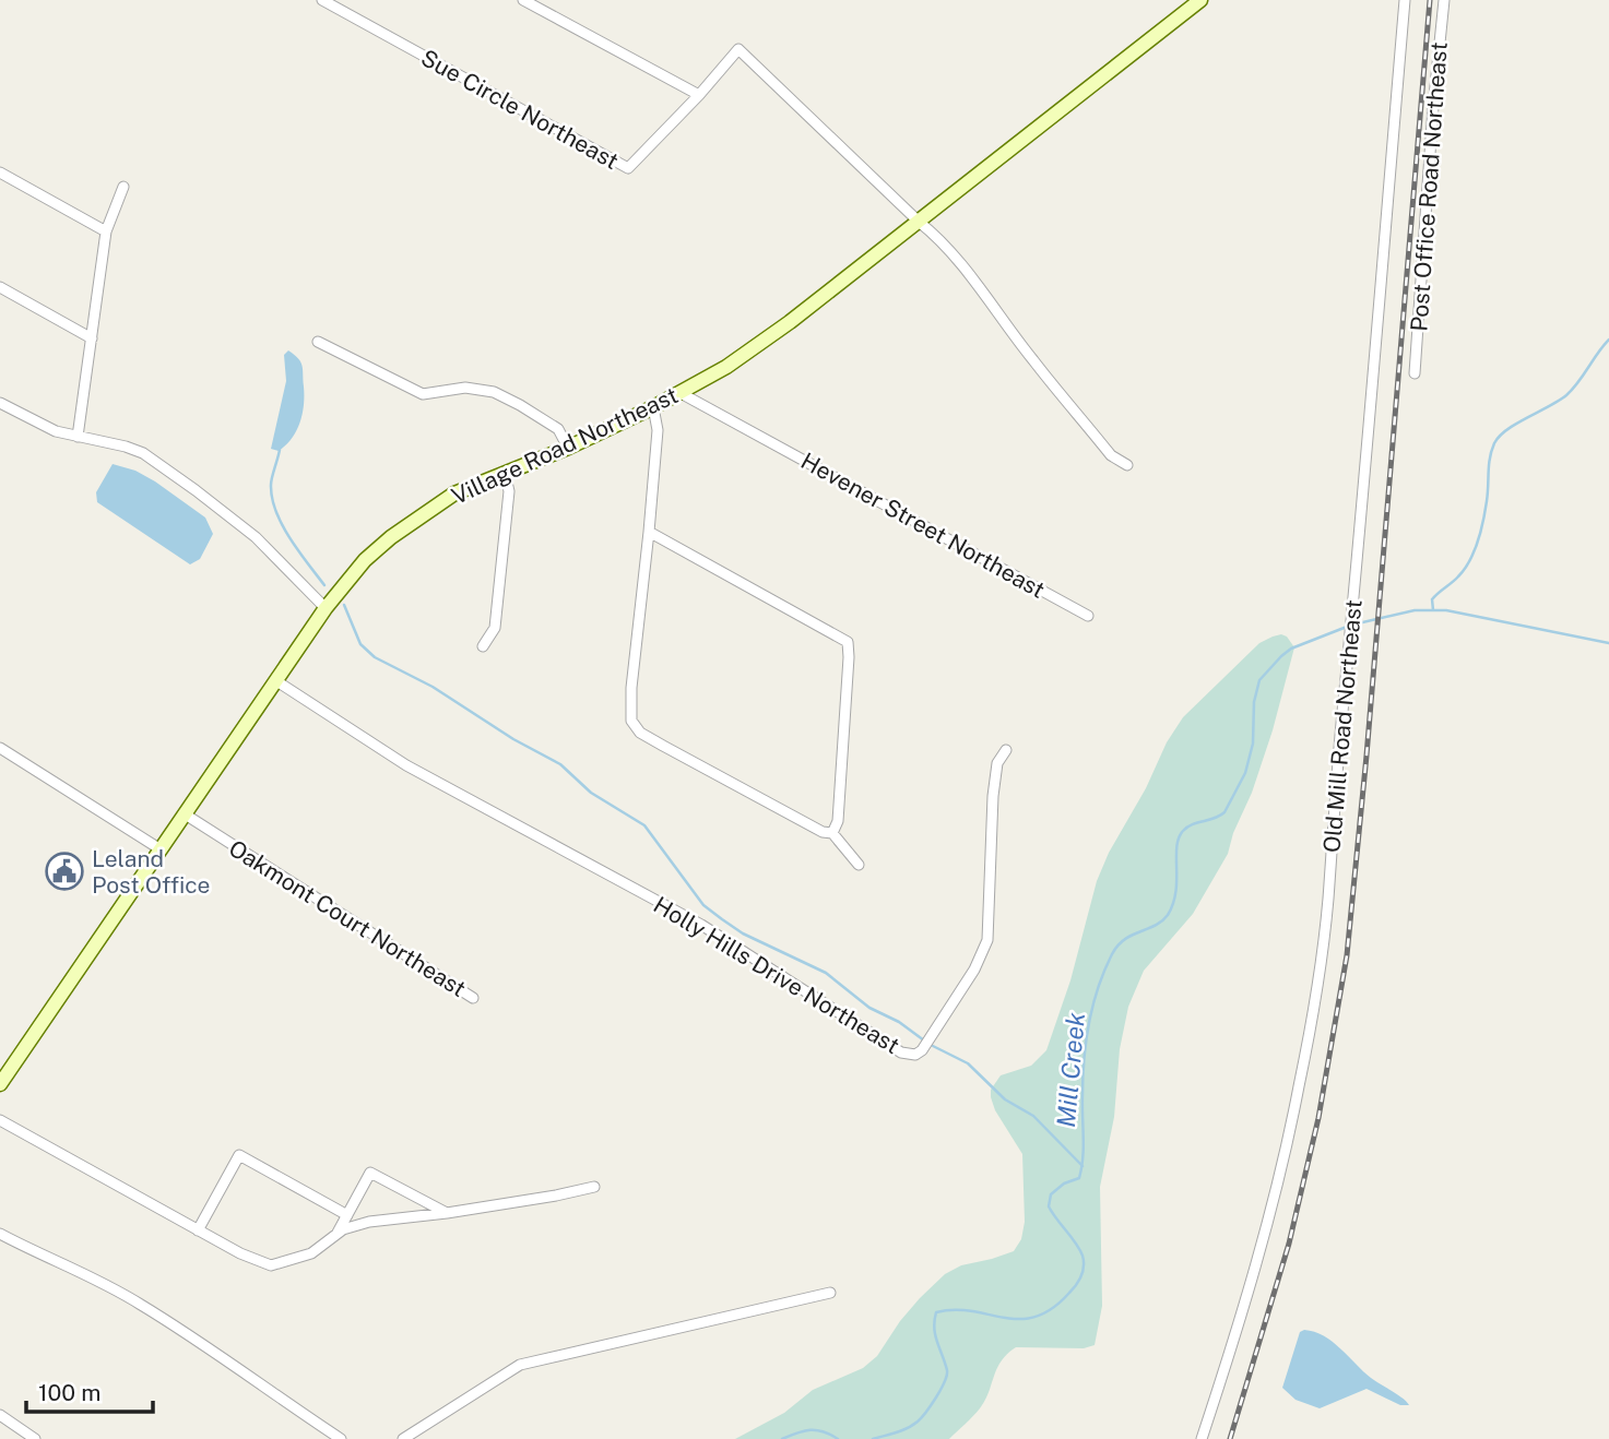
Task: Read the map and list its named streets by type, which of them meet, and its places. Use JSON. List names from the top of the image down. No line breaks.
{"streets":{"main road":["Village Road Northeast"],"street":["Sue Circle Northeast","Post Office Road Northeast","Hevener Street Northeast","Old Mill Road Northeast","Oakmont Court Northeast","Holly Hills Drive Northeast"]},"crossings":[["Sue Circle Northeast","Village Road Northeast"],["Village Road Northeast","Hevener Street Northeast"],["Village Road Northeast","Oakmont Court Northeast"],["Village Road Northeast","Holly Hills Drive Northeast"]],"water":["Mill Creek"],"places":{"public building":["Leland Post Office"]},"scale_bar":"100 m"}
